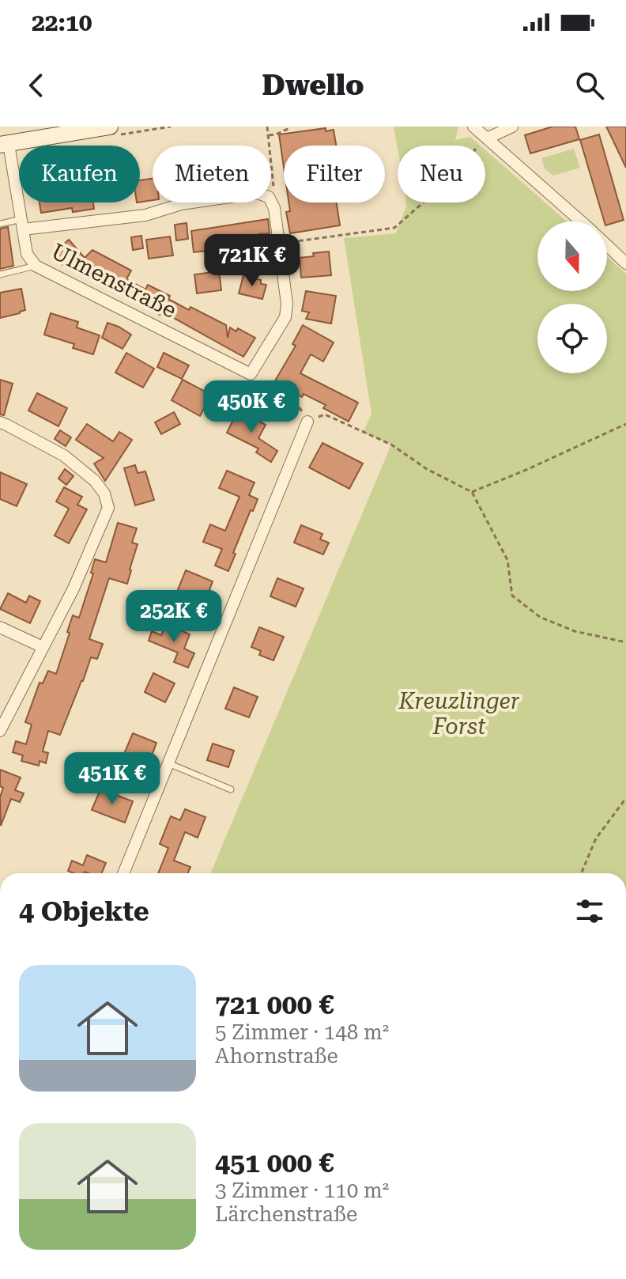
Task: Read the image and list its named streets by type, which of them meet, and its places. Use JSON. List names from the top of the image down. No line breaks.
{"streets":{"street":["Ulmenstraße"]},"parks":["Kreuzlinger Forst"],"north":"bottom","page":{"status":"22:10","header":"Dwello","chip":["Kaufen","Mieten","Filter","Neu"],"price":["721K €","450K €","252K €","451K €"],"heading":"4 Objekte","list":[{"name":"721 000 €","note":"5 Zimmer · 148 m² · Ahornstraße"},{"name":"451 000 €","note":"3 Zimmer · 110 m² · Lärchenstraße"}]}}
